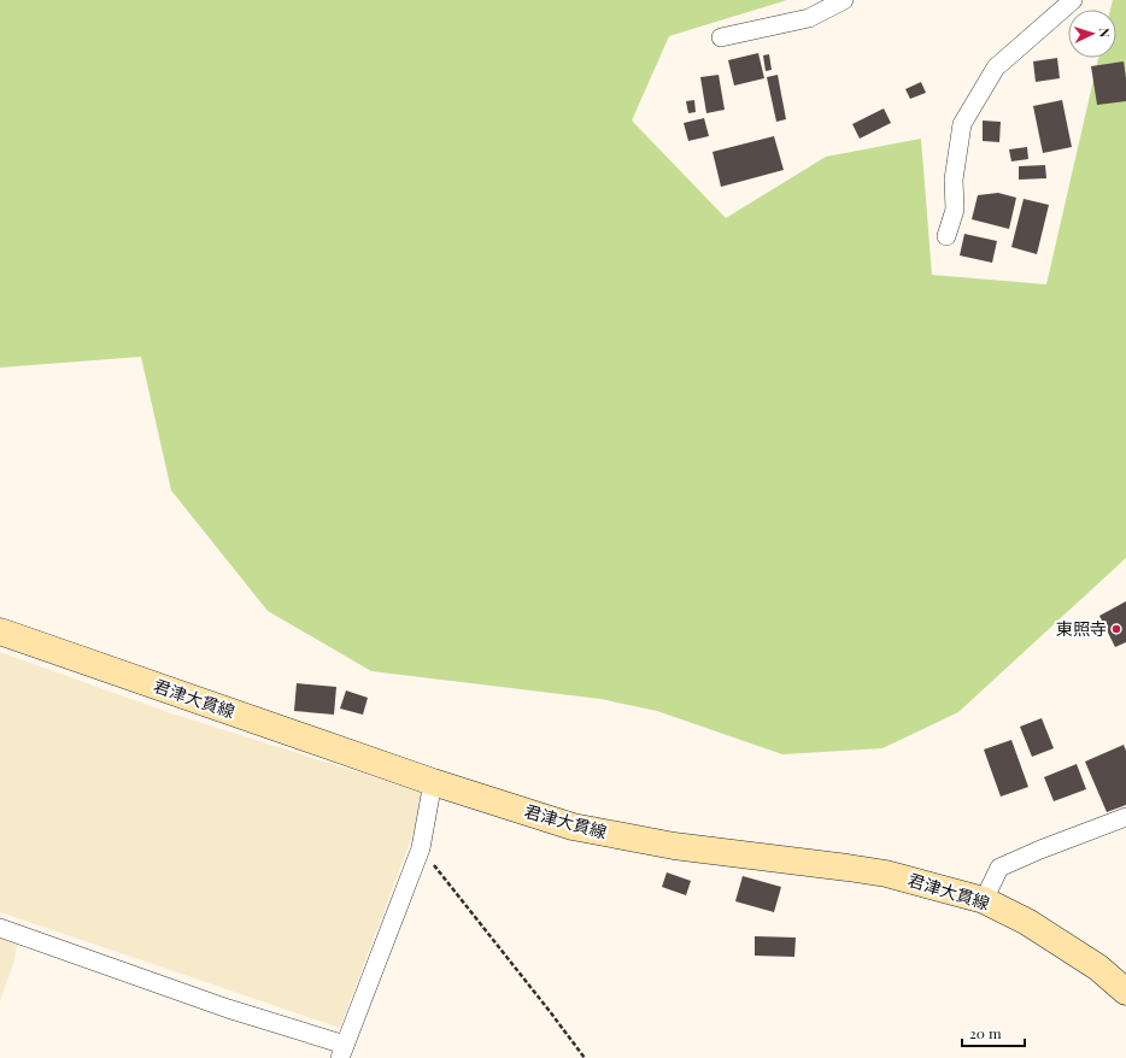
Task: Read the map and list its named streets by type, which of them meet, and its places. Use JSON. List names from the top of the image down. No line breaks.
{"streets":{"main road":["君津大貫線"]},"places":["東照寺"],"scale_bar":"20 m","north":"right"}
